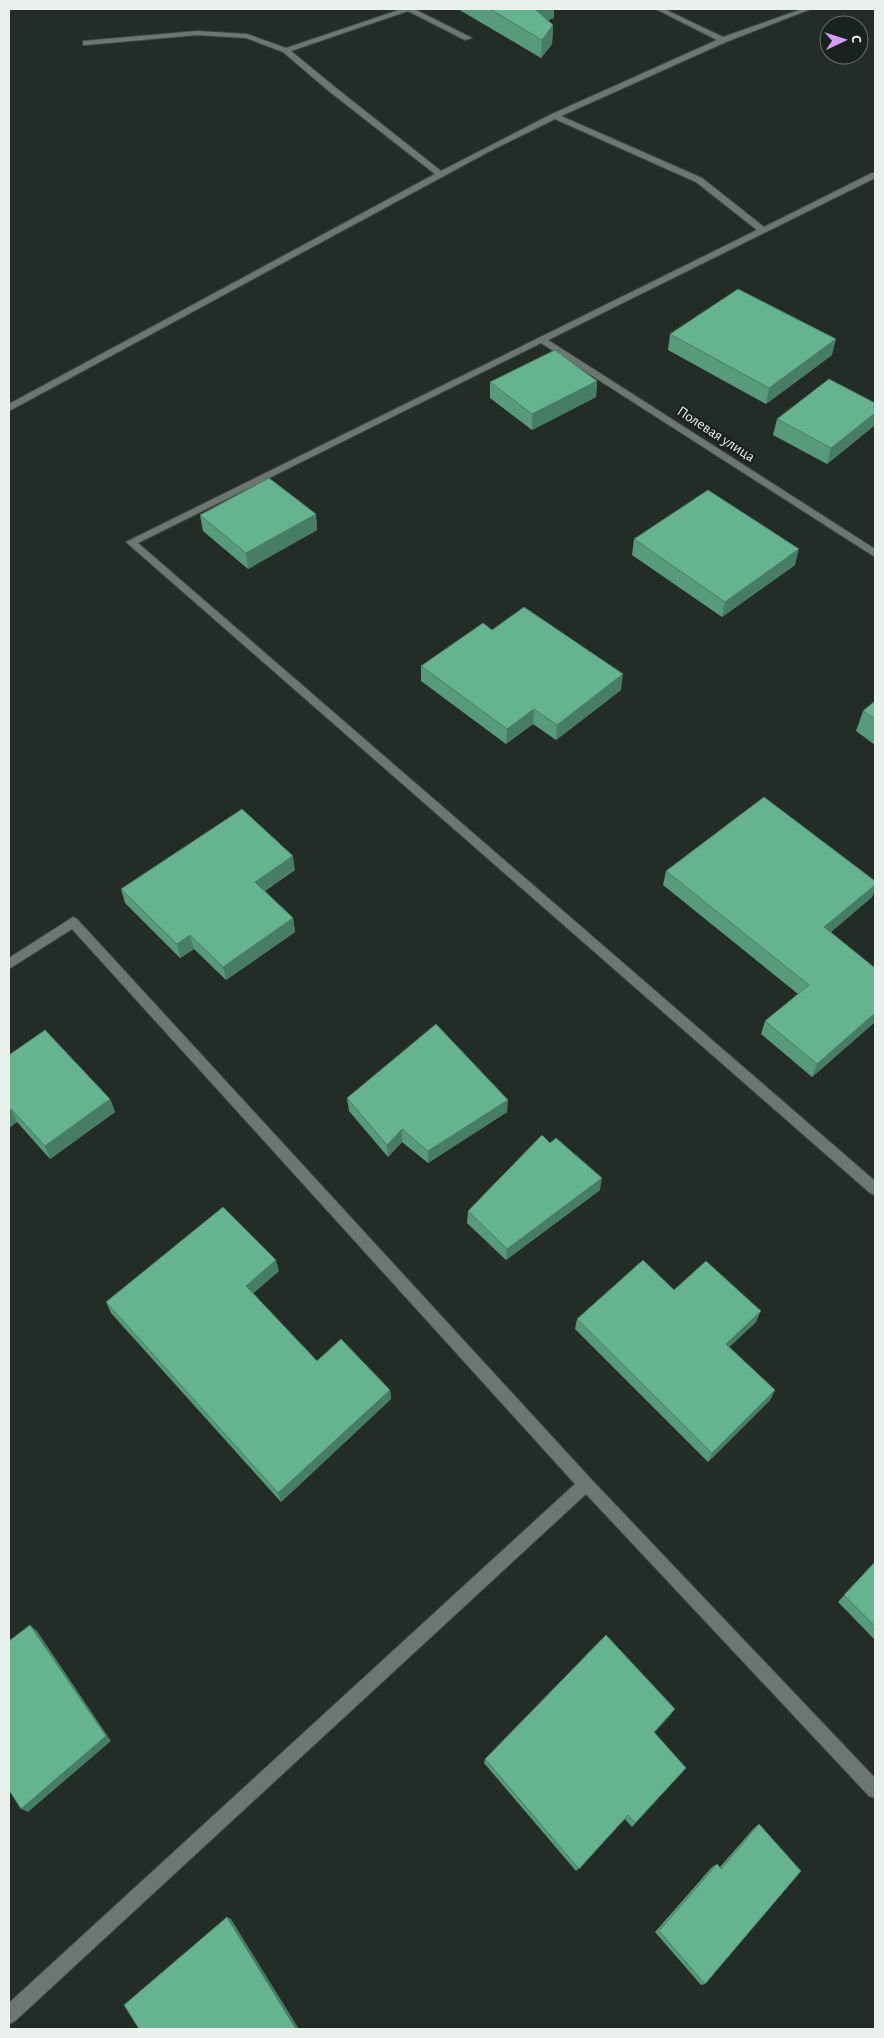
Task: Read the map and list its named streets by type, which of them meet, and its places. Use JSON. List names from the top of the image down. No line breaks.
{"streets":{"street":["Полевая улица"]},"north":"right"}
